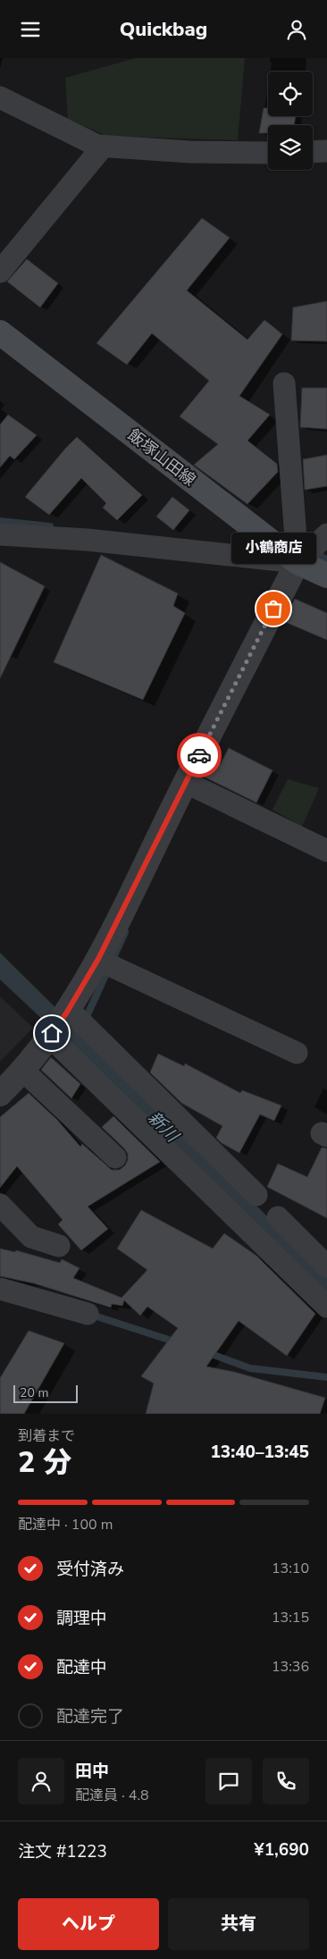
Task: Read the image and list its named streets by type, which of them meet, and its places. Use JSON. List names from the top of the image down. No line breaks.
{"streets":{"main road":["飯塚山田線"]},"water":["新川"],"places":["小鶴商店"],"scale_bar":"20 m","page":{"header":"Quickbag","bubble":"小鶴商店","scale":"20 m","heading":["2 分","到着まで","13:40–13:45"],"panel":["田中","配達員 · 4.8","注文 #1223","¥1,690"],"bar":"配達中 · 100 m","list":[["受付済み","13:10"],["調理中","13:15"],["配達中","13:36"],"配達完了"],"buttons":["ヘルプ","共有"]}}
